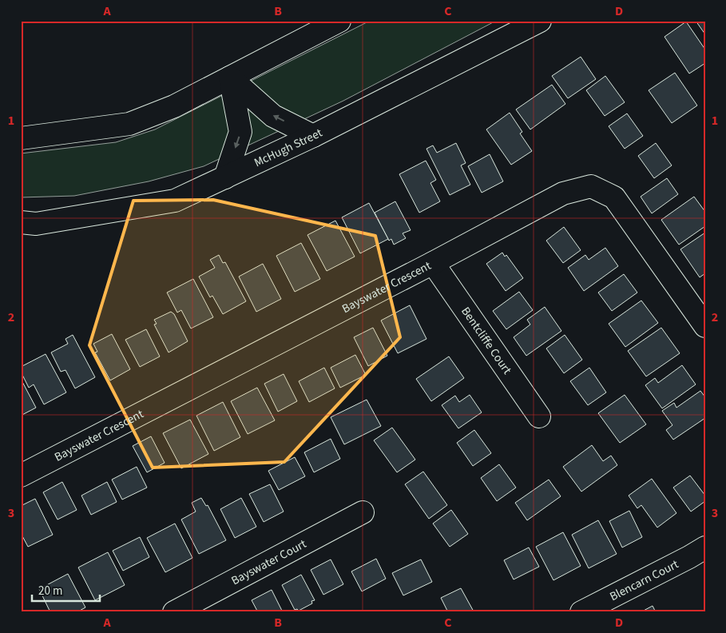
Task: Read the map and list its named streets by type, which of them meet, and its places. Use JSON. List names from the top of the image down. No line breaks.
{"streets":{"street":["McHugh Street","Bayswater Crescent","Bentcliffe Court","Bayswater Court","Blencarn Court"]},"crossings":[["Bayswater Crescent","Bentcliffe Court"]],"scale_bar":"20 m","grid":{"columns":["A","B","C","D"],"rows":["1","2","3"]}}
